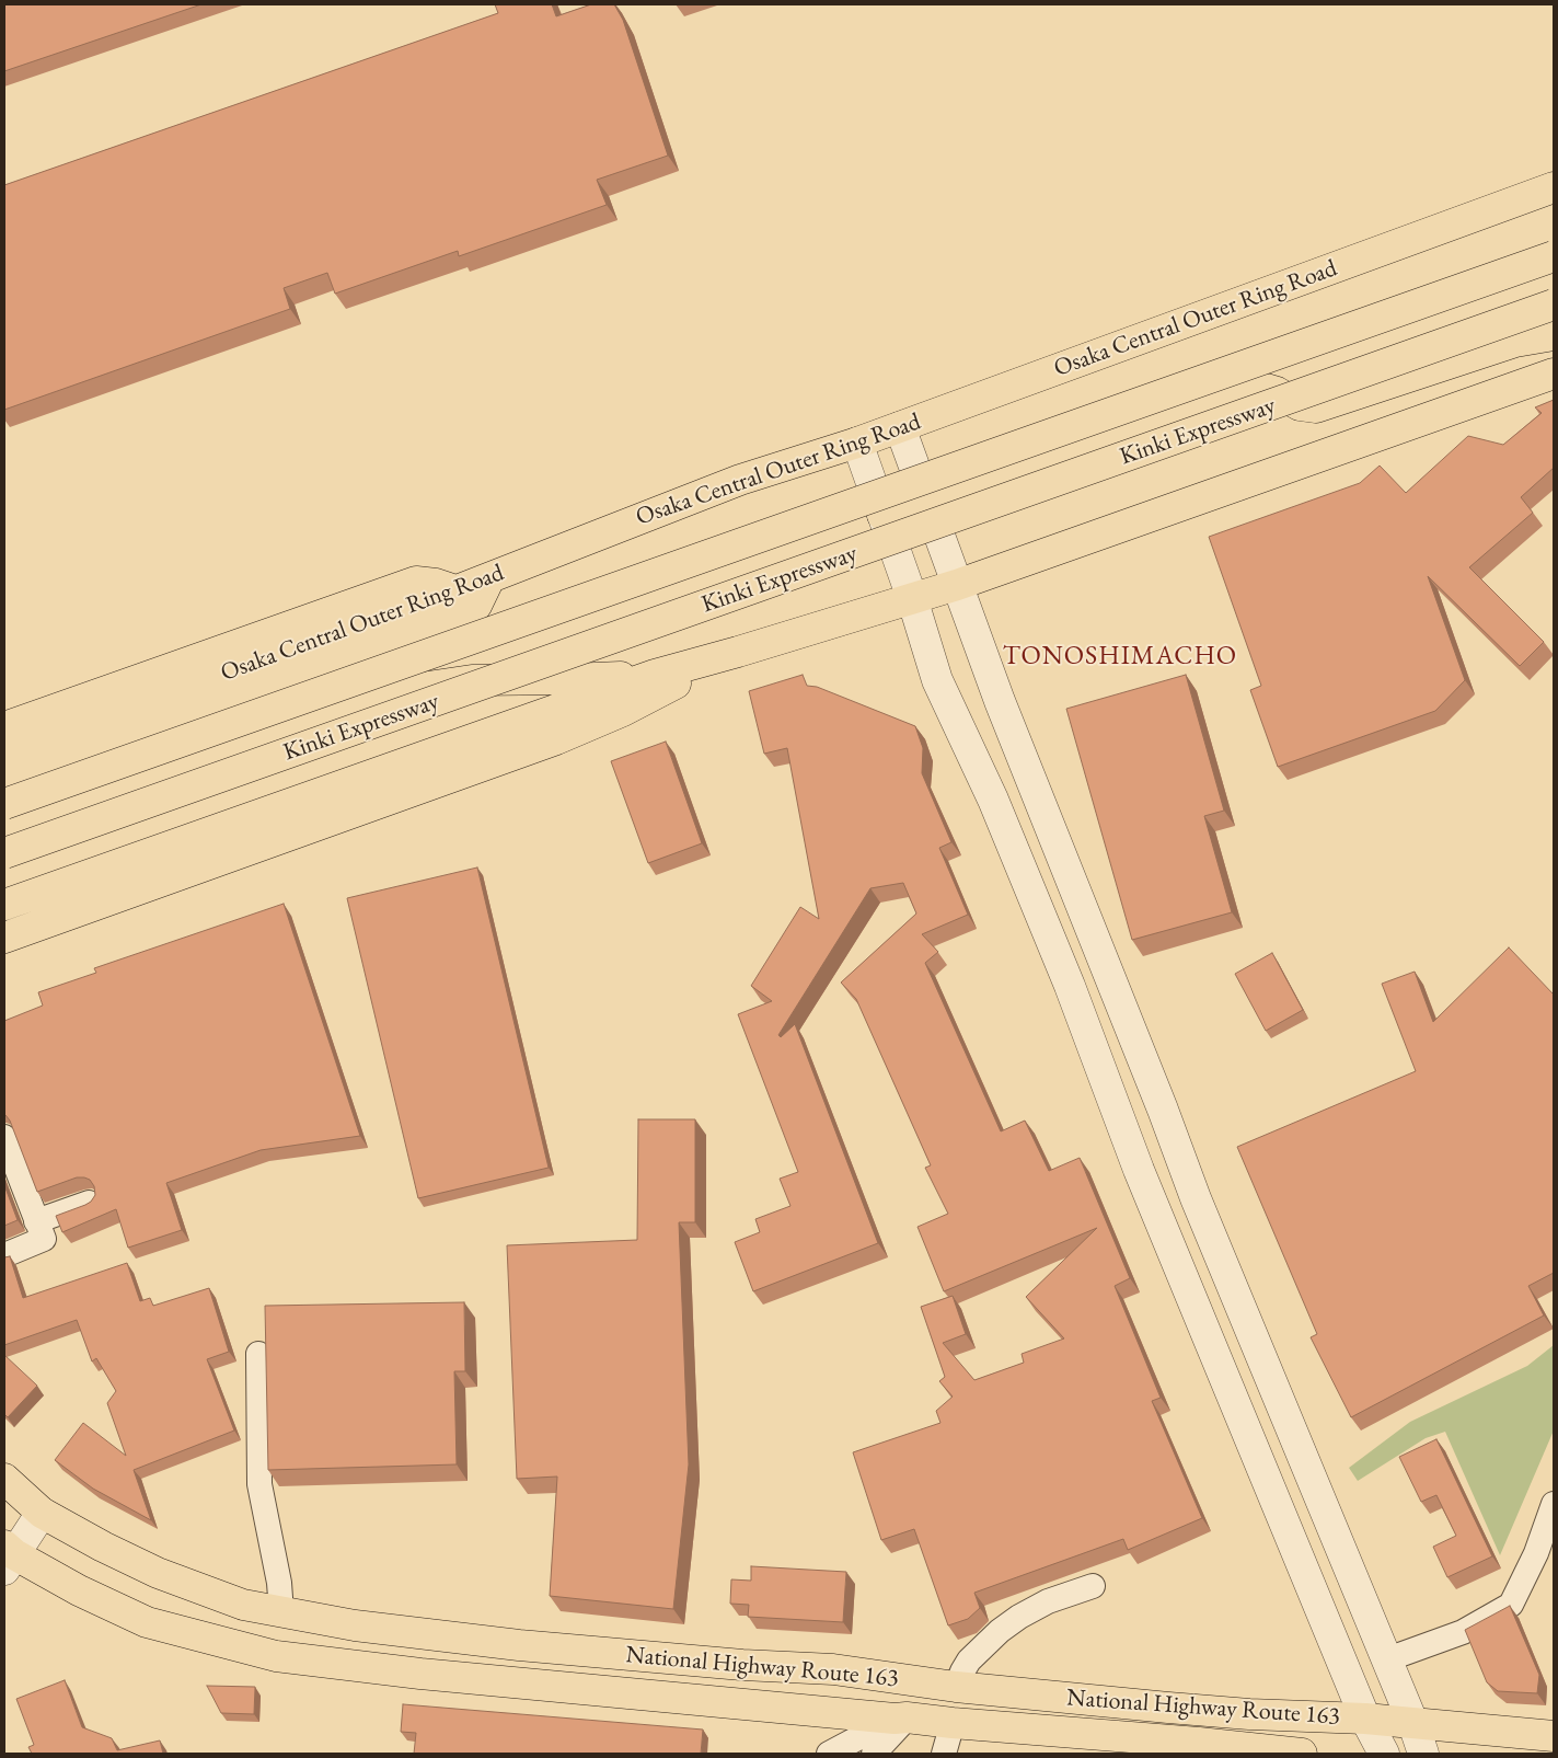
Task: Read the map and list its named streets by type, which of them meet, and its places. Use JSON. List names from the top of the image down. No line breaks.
{"streets":{"main road":["Osaka Central Outer Ring Road","Kinki Expressway","National Highway Route 163"]},"districts":["TONOSHIMACHO"]}
